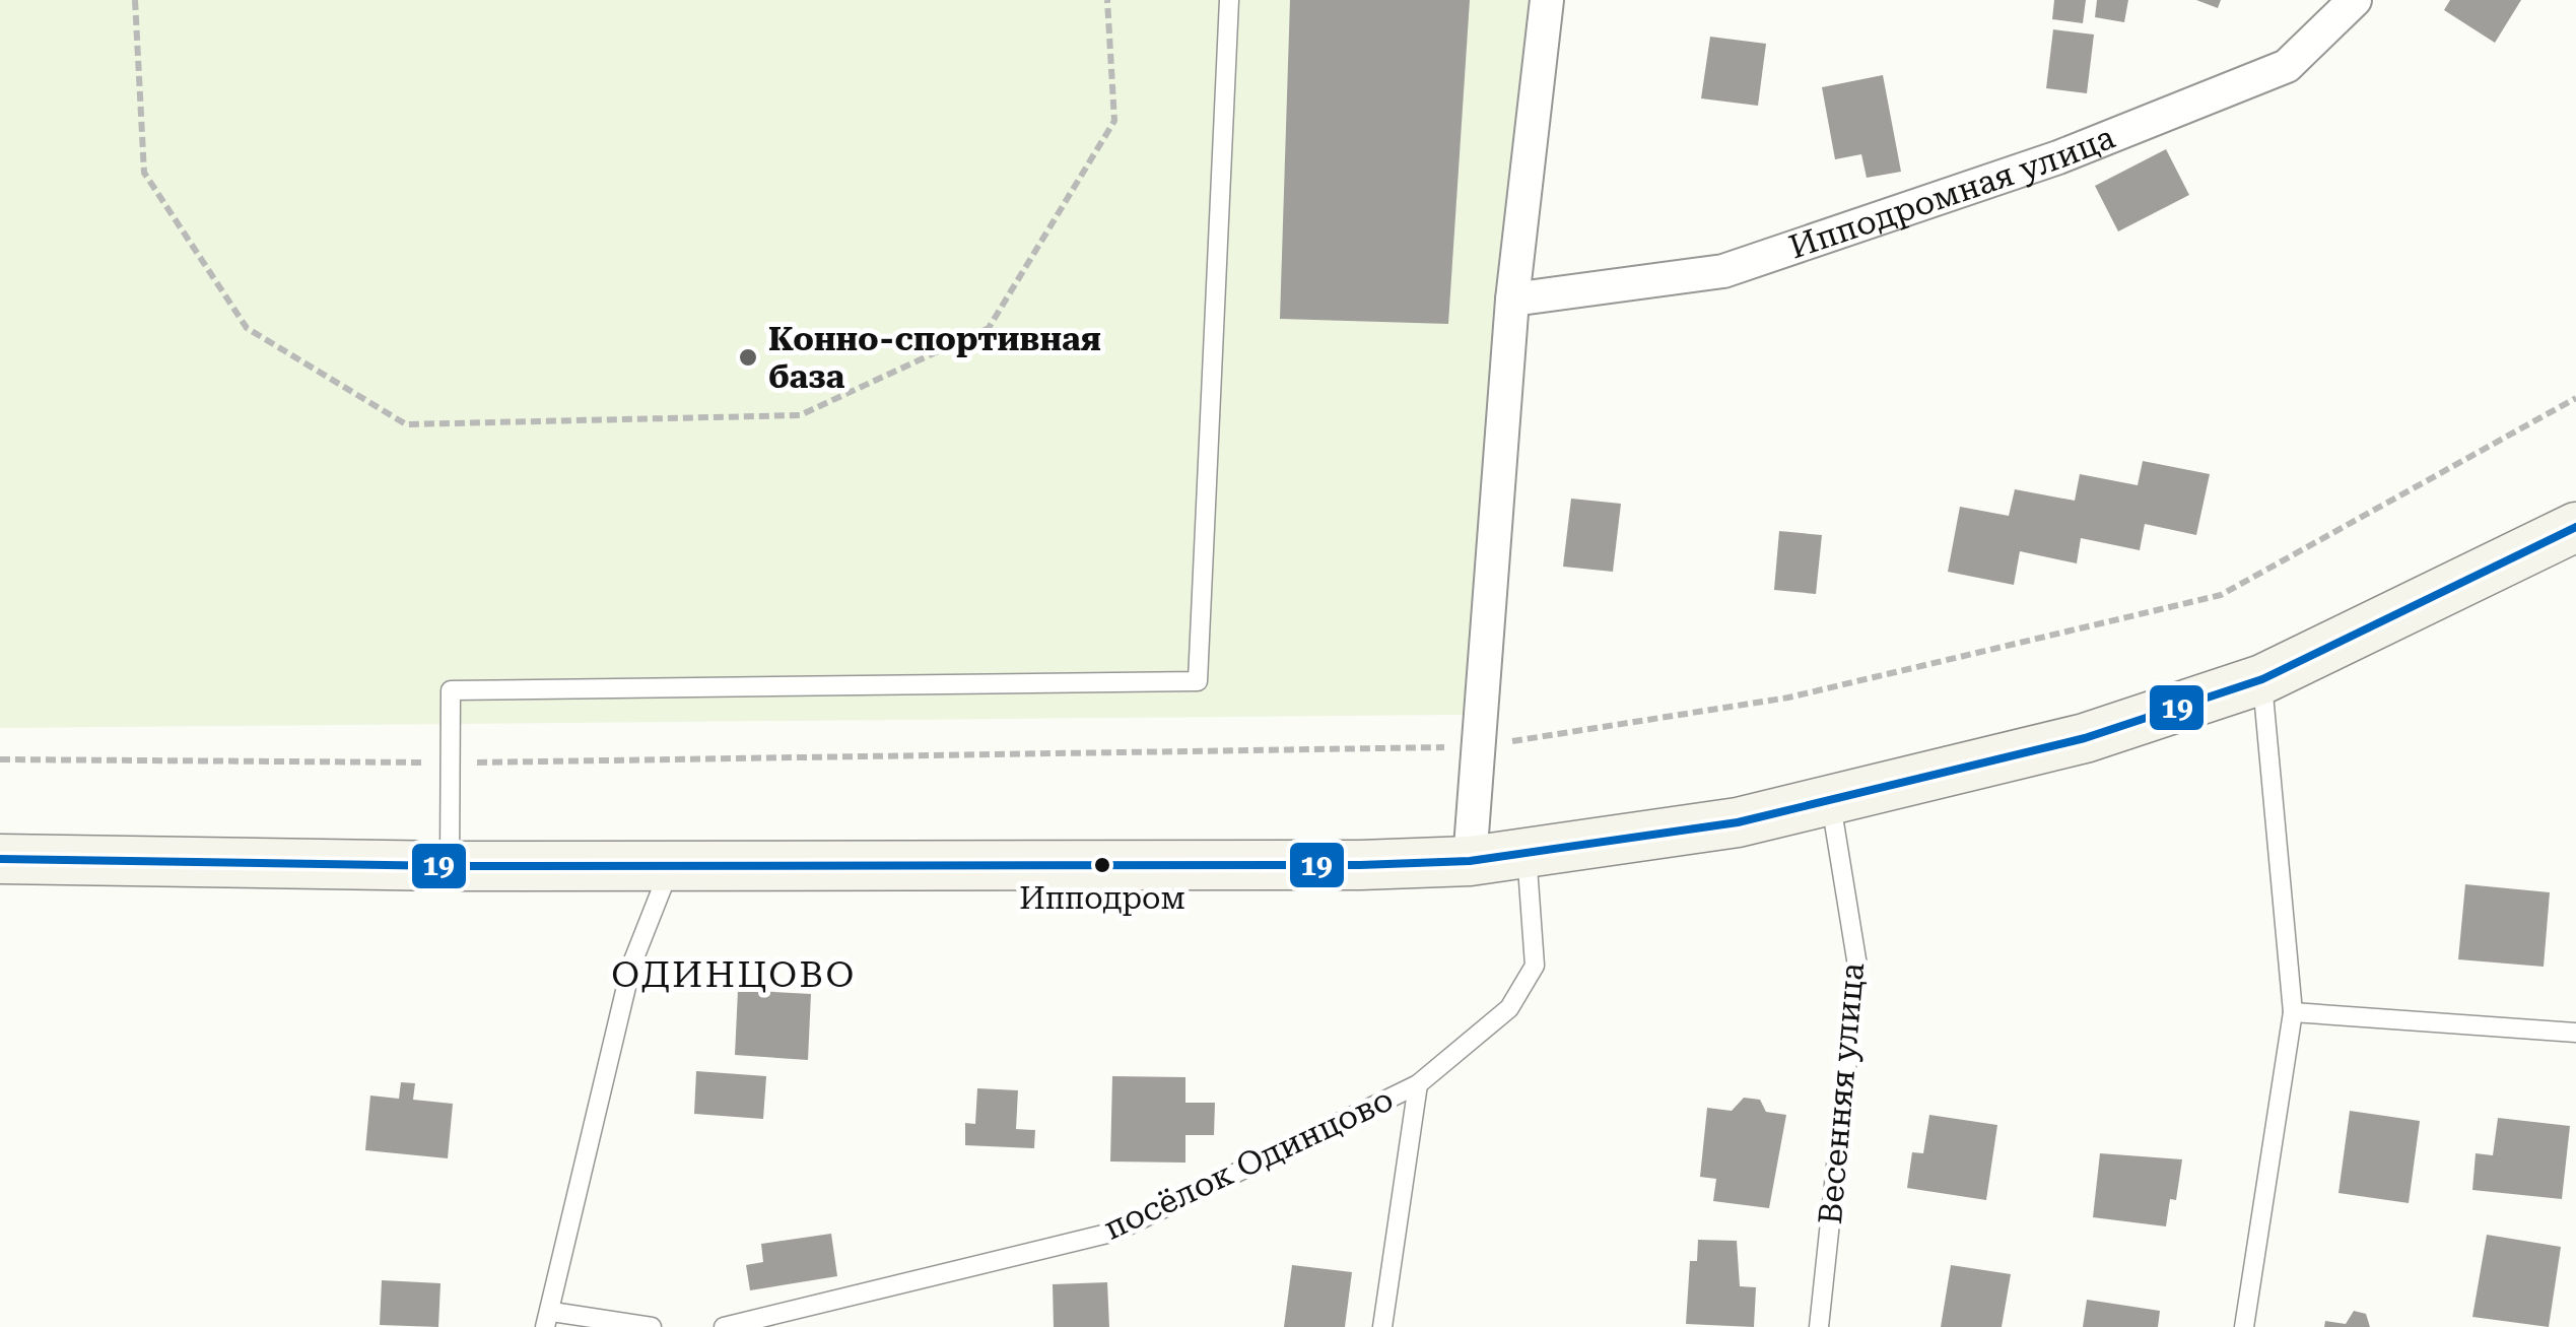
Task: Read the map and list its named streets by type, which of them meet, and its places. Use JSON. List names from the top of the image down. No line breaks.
{"streets":{"street":["Ипподромная улица"],"lane":["Весенняя улица","посёлок Одинцово"]},"districts":["ОДИНЦОВО"],"places":["Конно-спортивная база","Ипподром"],"lines":["transit line 19"]}
